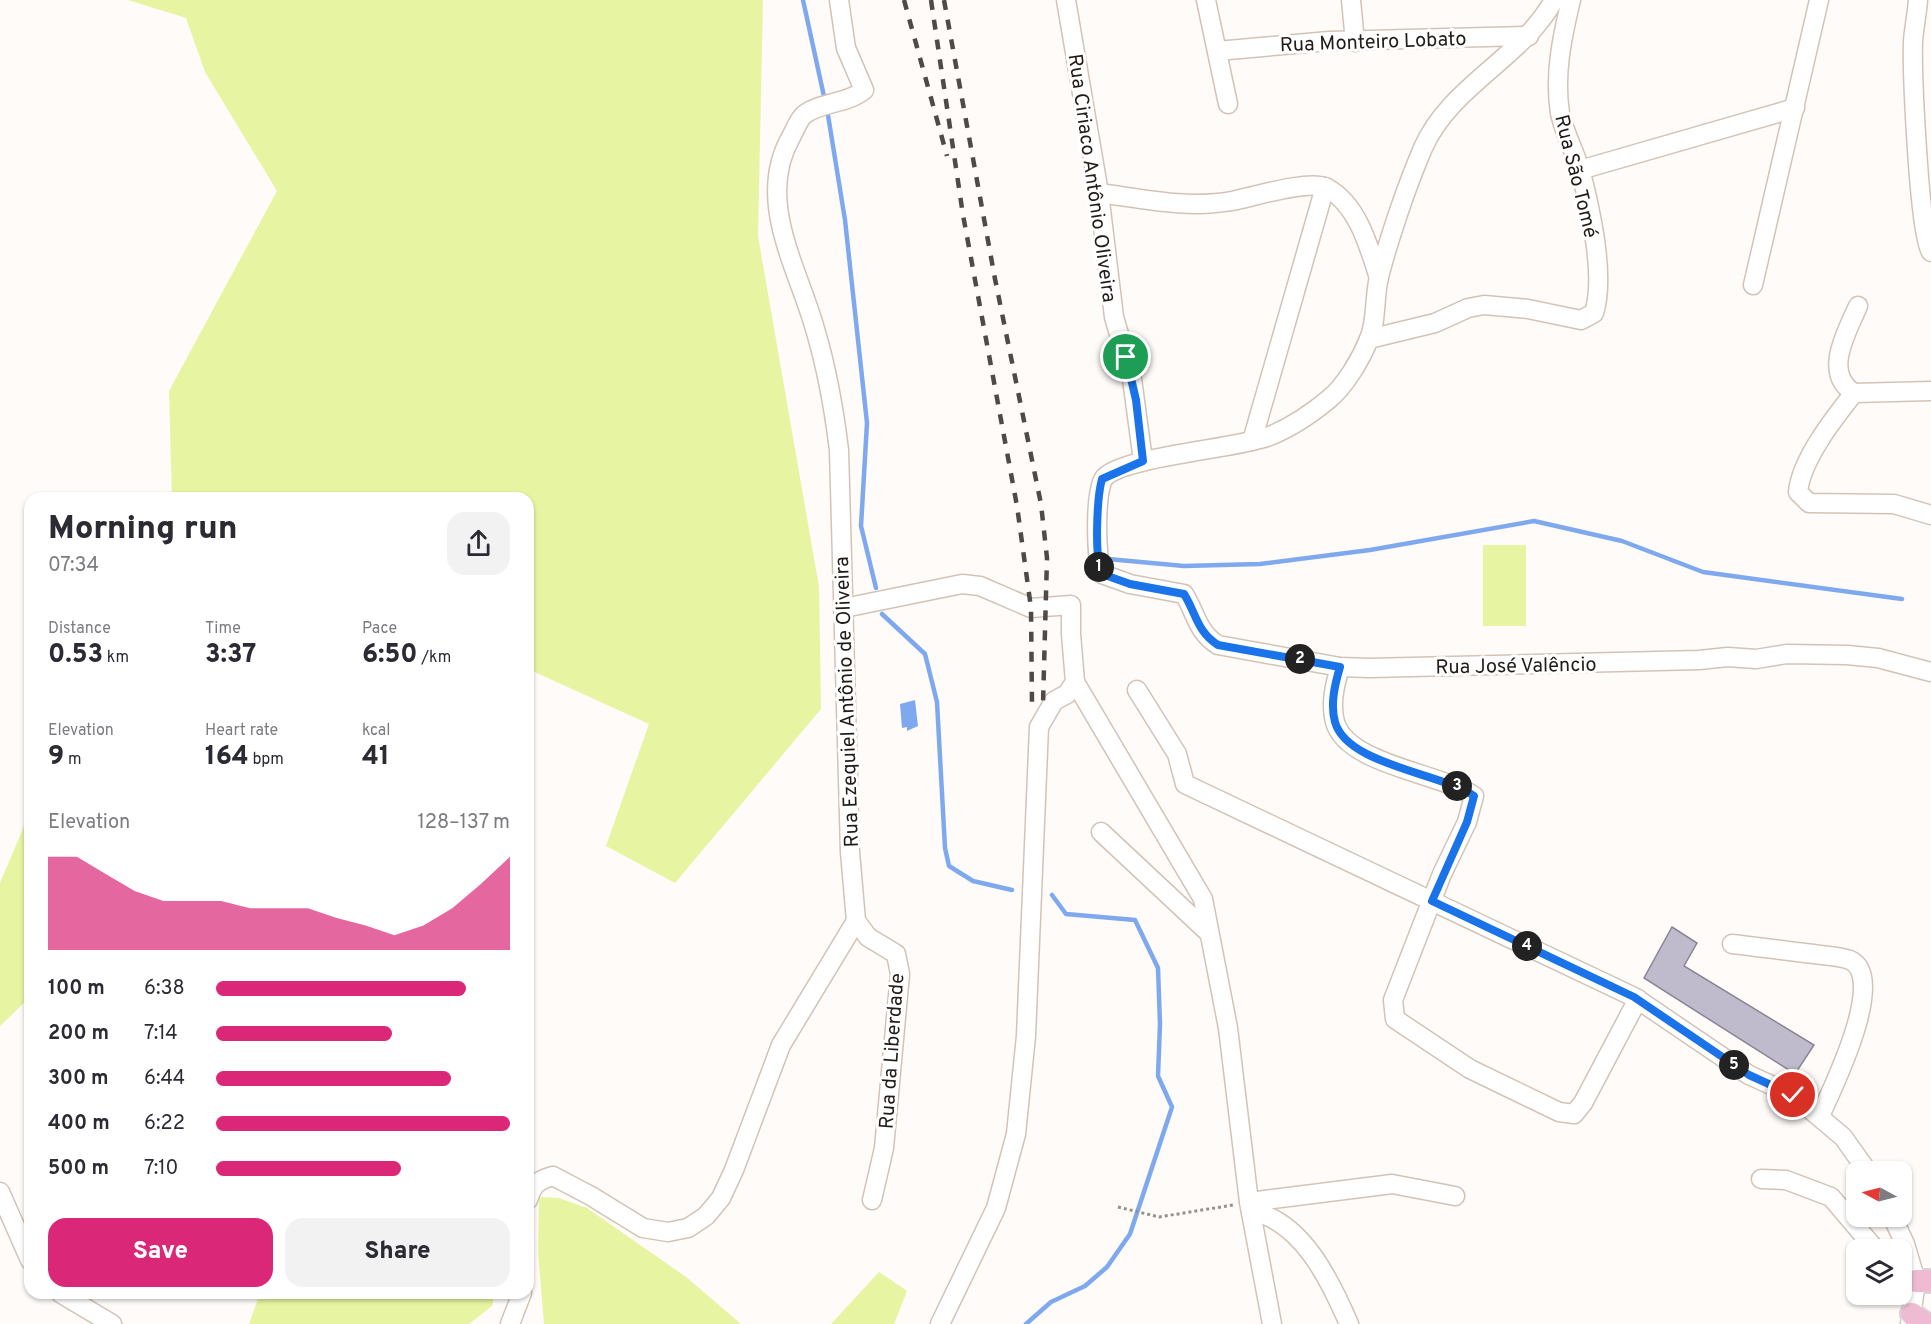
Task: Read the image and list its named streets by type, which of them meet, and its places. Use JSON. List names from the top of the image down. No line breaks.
{"streets":{"street":["Rua Monteiro Lobato","Rua São Tomé","Rua Ciriaco Antônio Oliveira","Rua José Valêncio","Rua Ezequiel Antônio de Oliveira","Rua da Liberdade"]},"crossings":[["Rua Ciriaco Antônio Oliveira","Rua José Valêncio"],["Rua Ezequiel Antônio de Oliveira","Rua da Liberdade"]],"north":"left","page":{"heading":["Morning run","07:34"],"pins":["1","2","3","4","5"],"stats":[["Distance","0.53 km"],["Time","3:37"],["Pace","6:50 /km"],["Elevation","9 m"],["Heart rate","164 bpm"],["kcal","41"]],"chart":["Elevation","128–137 m"],"list":[{"name":"100 m","note":"6:38"},{"name":"200 m","note":"7:14"},{"name":"300 m","note":"6:44"},{"name":"400 m","note":"6:22"},{"name":"500 m","note":"7:10"}],"buttons":["Save","Share"]}}
